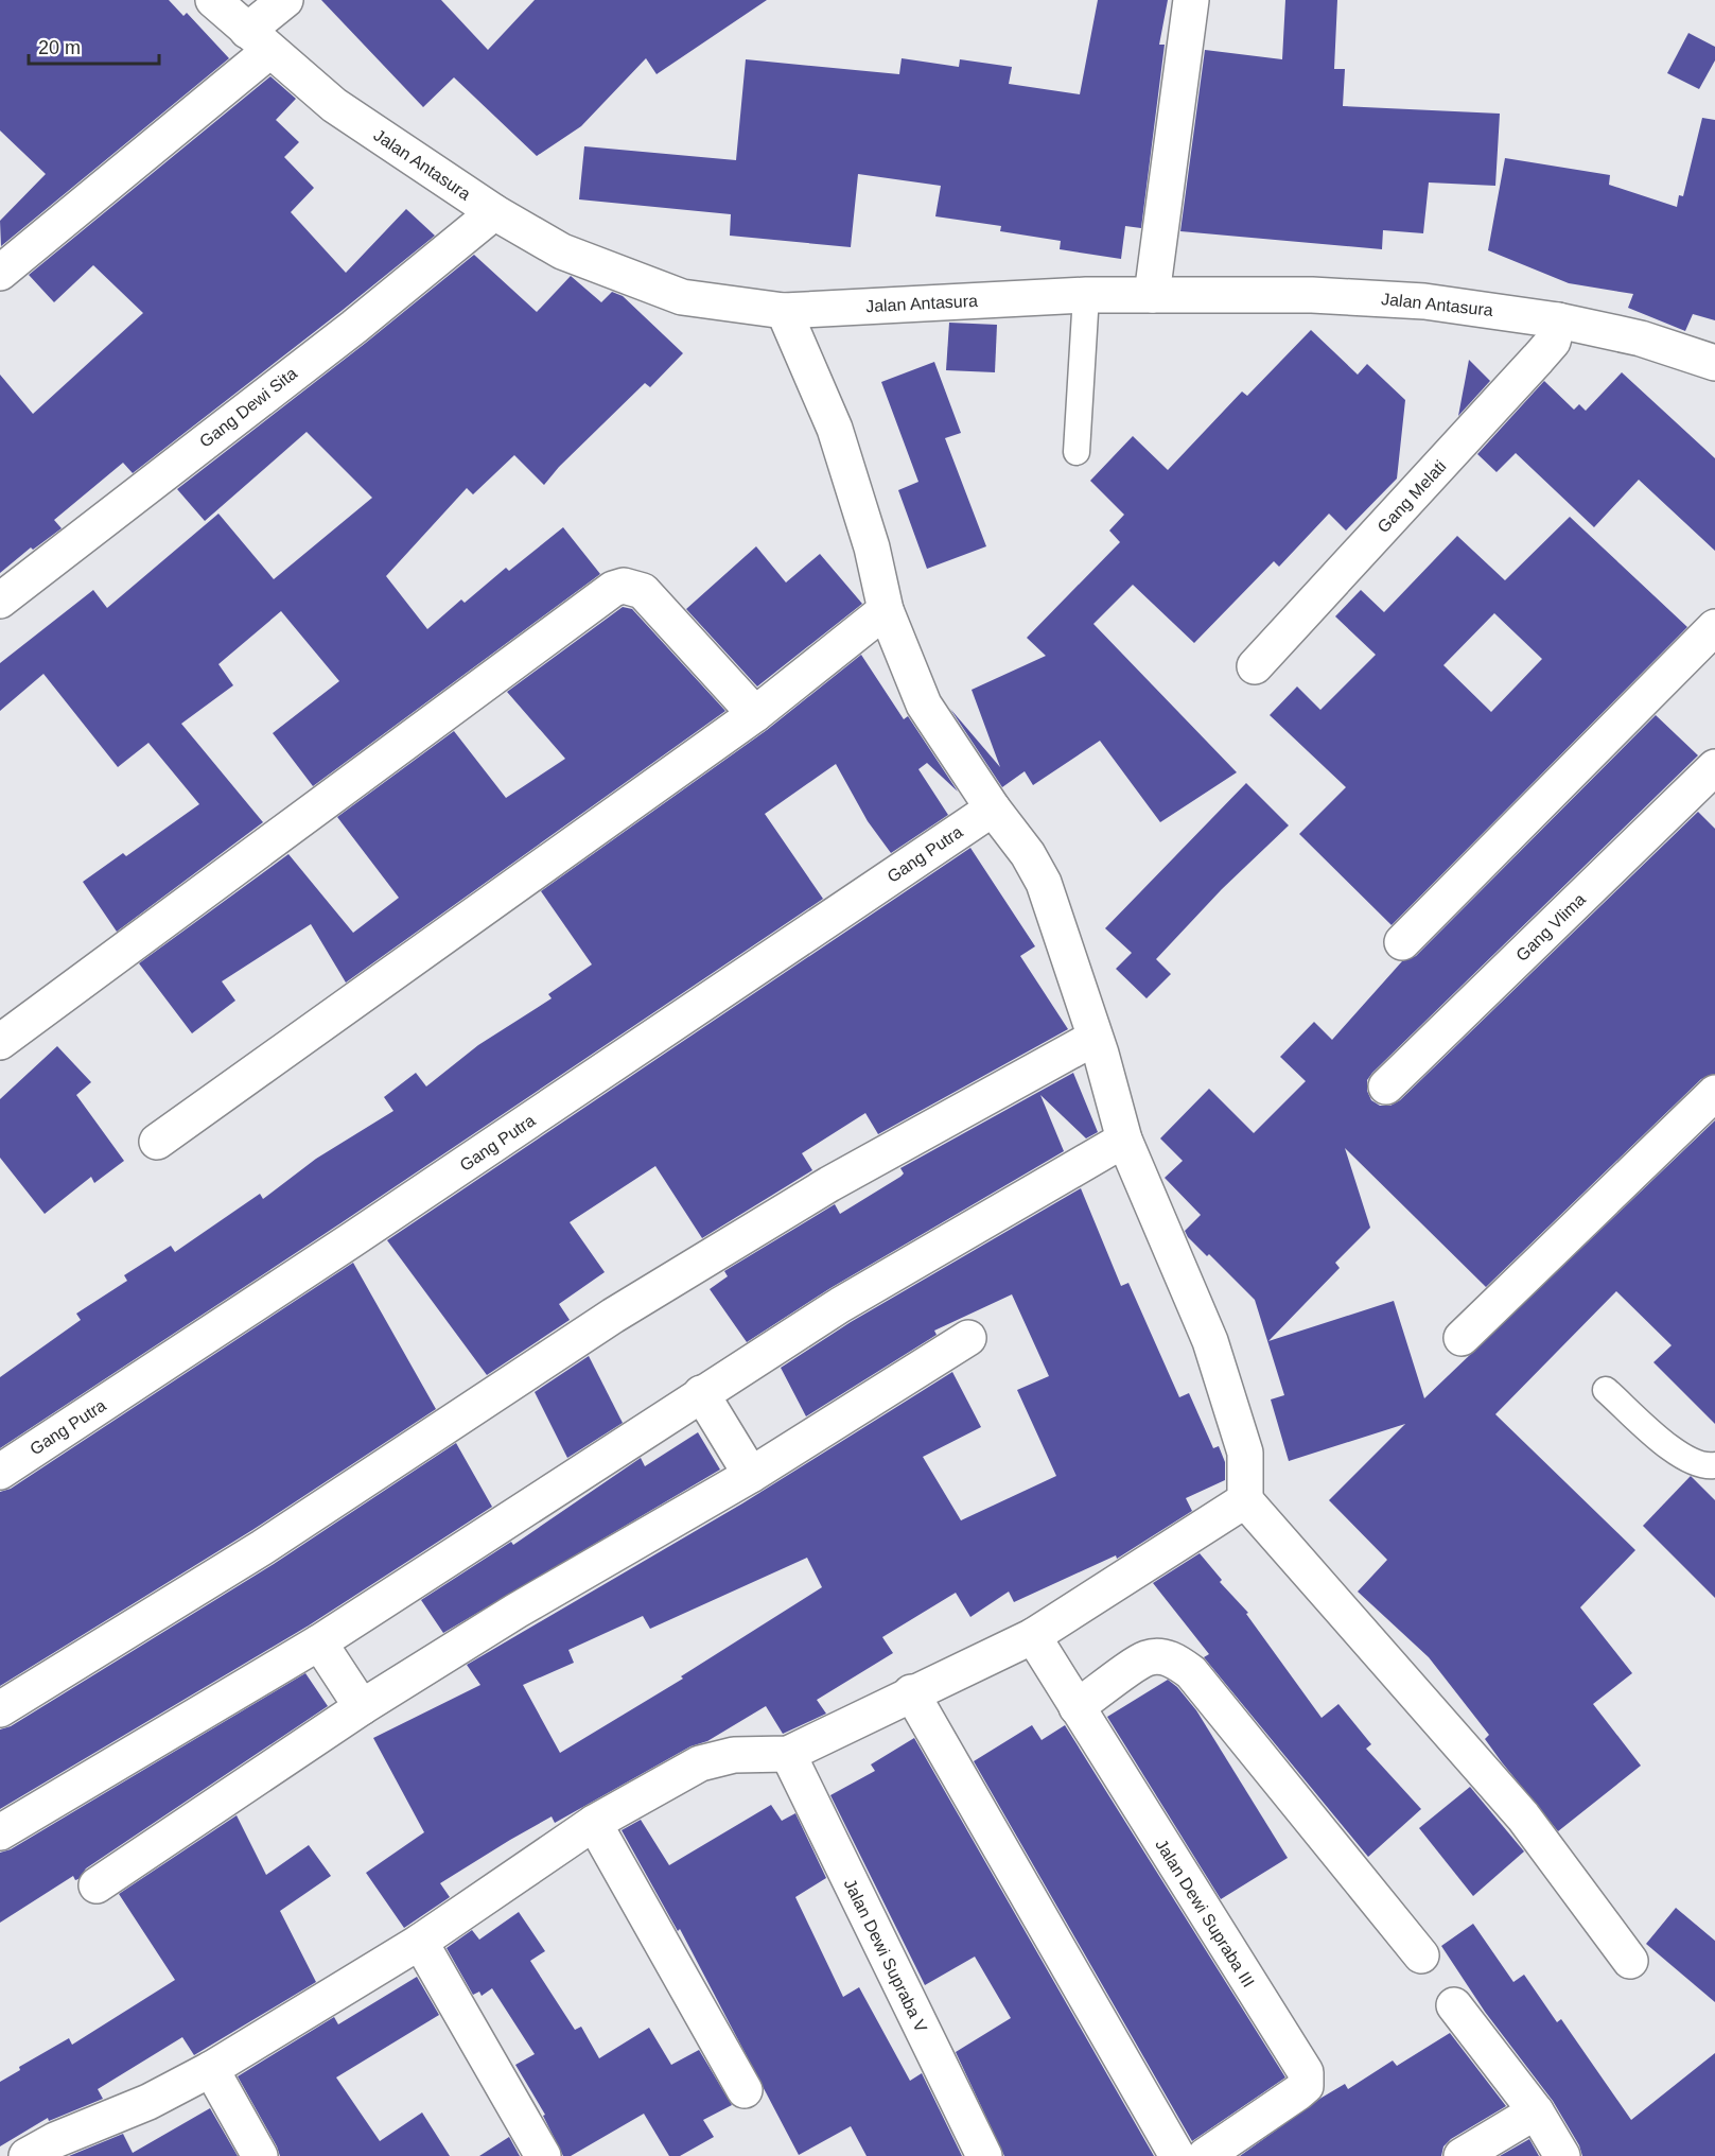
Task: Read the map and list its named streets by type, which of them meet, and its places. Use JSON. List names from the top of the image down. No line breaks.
{"streets":{"street":["Jalan Antasura","Gang Dewi Sita","Gang Melati","Gang Putra","Gang Vlima","Jalan Dewi Supraba III","Jalan Dewi Supraba V"]},"crossings":[["Jalan Antasura","Gang Dewi Sita"],["Jalan Antasura","Gang Melati"]],"scale_bar":"20 m"}
